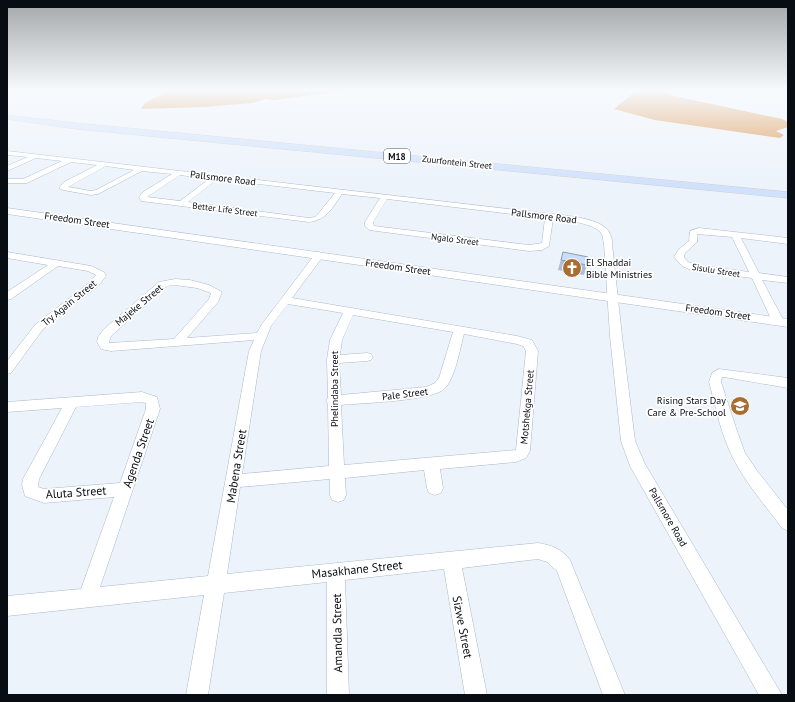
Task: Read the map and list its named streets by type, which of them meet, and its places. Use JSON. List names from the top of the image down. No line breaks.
{"streets":{"main road":["M18","Zuurfontein Street"],"street":["Pallsmore Road","Better Life Street","Freedom Street","Ngalo Street","Sisulu Street","Try Again Street","Majeke Street","Phelindaba Street","Pale Street","Motshekga Street","Agenda Street","Mabena Street","Aluta Street","Masakhane Street","Sizwe Street","Amandla Street"]},"crossings":[["Pallsmore Road","Better Life Street"],["Pallsmore Road","Freedom Street"],["Pallsmore Road","Ngalo Street"],["Freedom Street","Mabena Street"],["Majeke Street","Mabena Street"],["Phelindaba Street","Pale Street"],["Phelindaba Street","Motshekga Street"],["Pale Street","Motshekga Street"],["Motshekga Street","Mabena Street"],["Agenda Street","Aluta Street"],["Agenda Street","Masakhane Street"],["Mabena Street","Masakhane Street"],["Masakhane Street","Sizwe Street"],["Masakhane Street","Amandla Street"]],"places":{"church":["El Shaddai Bible Ministries"],"school or university":["Rising Stars Day Care & Pre-School"]}}
